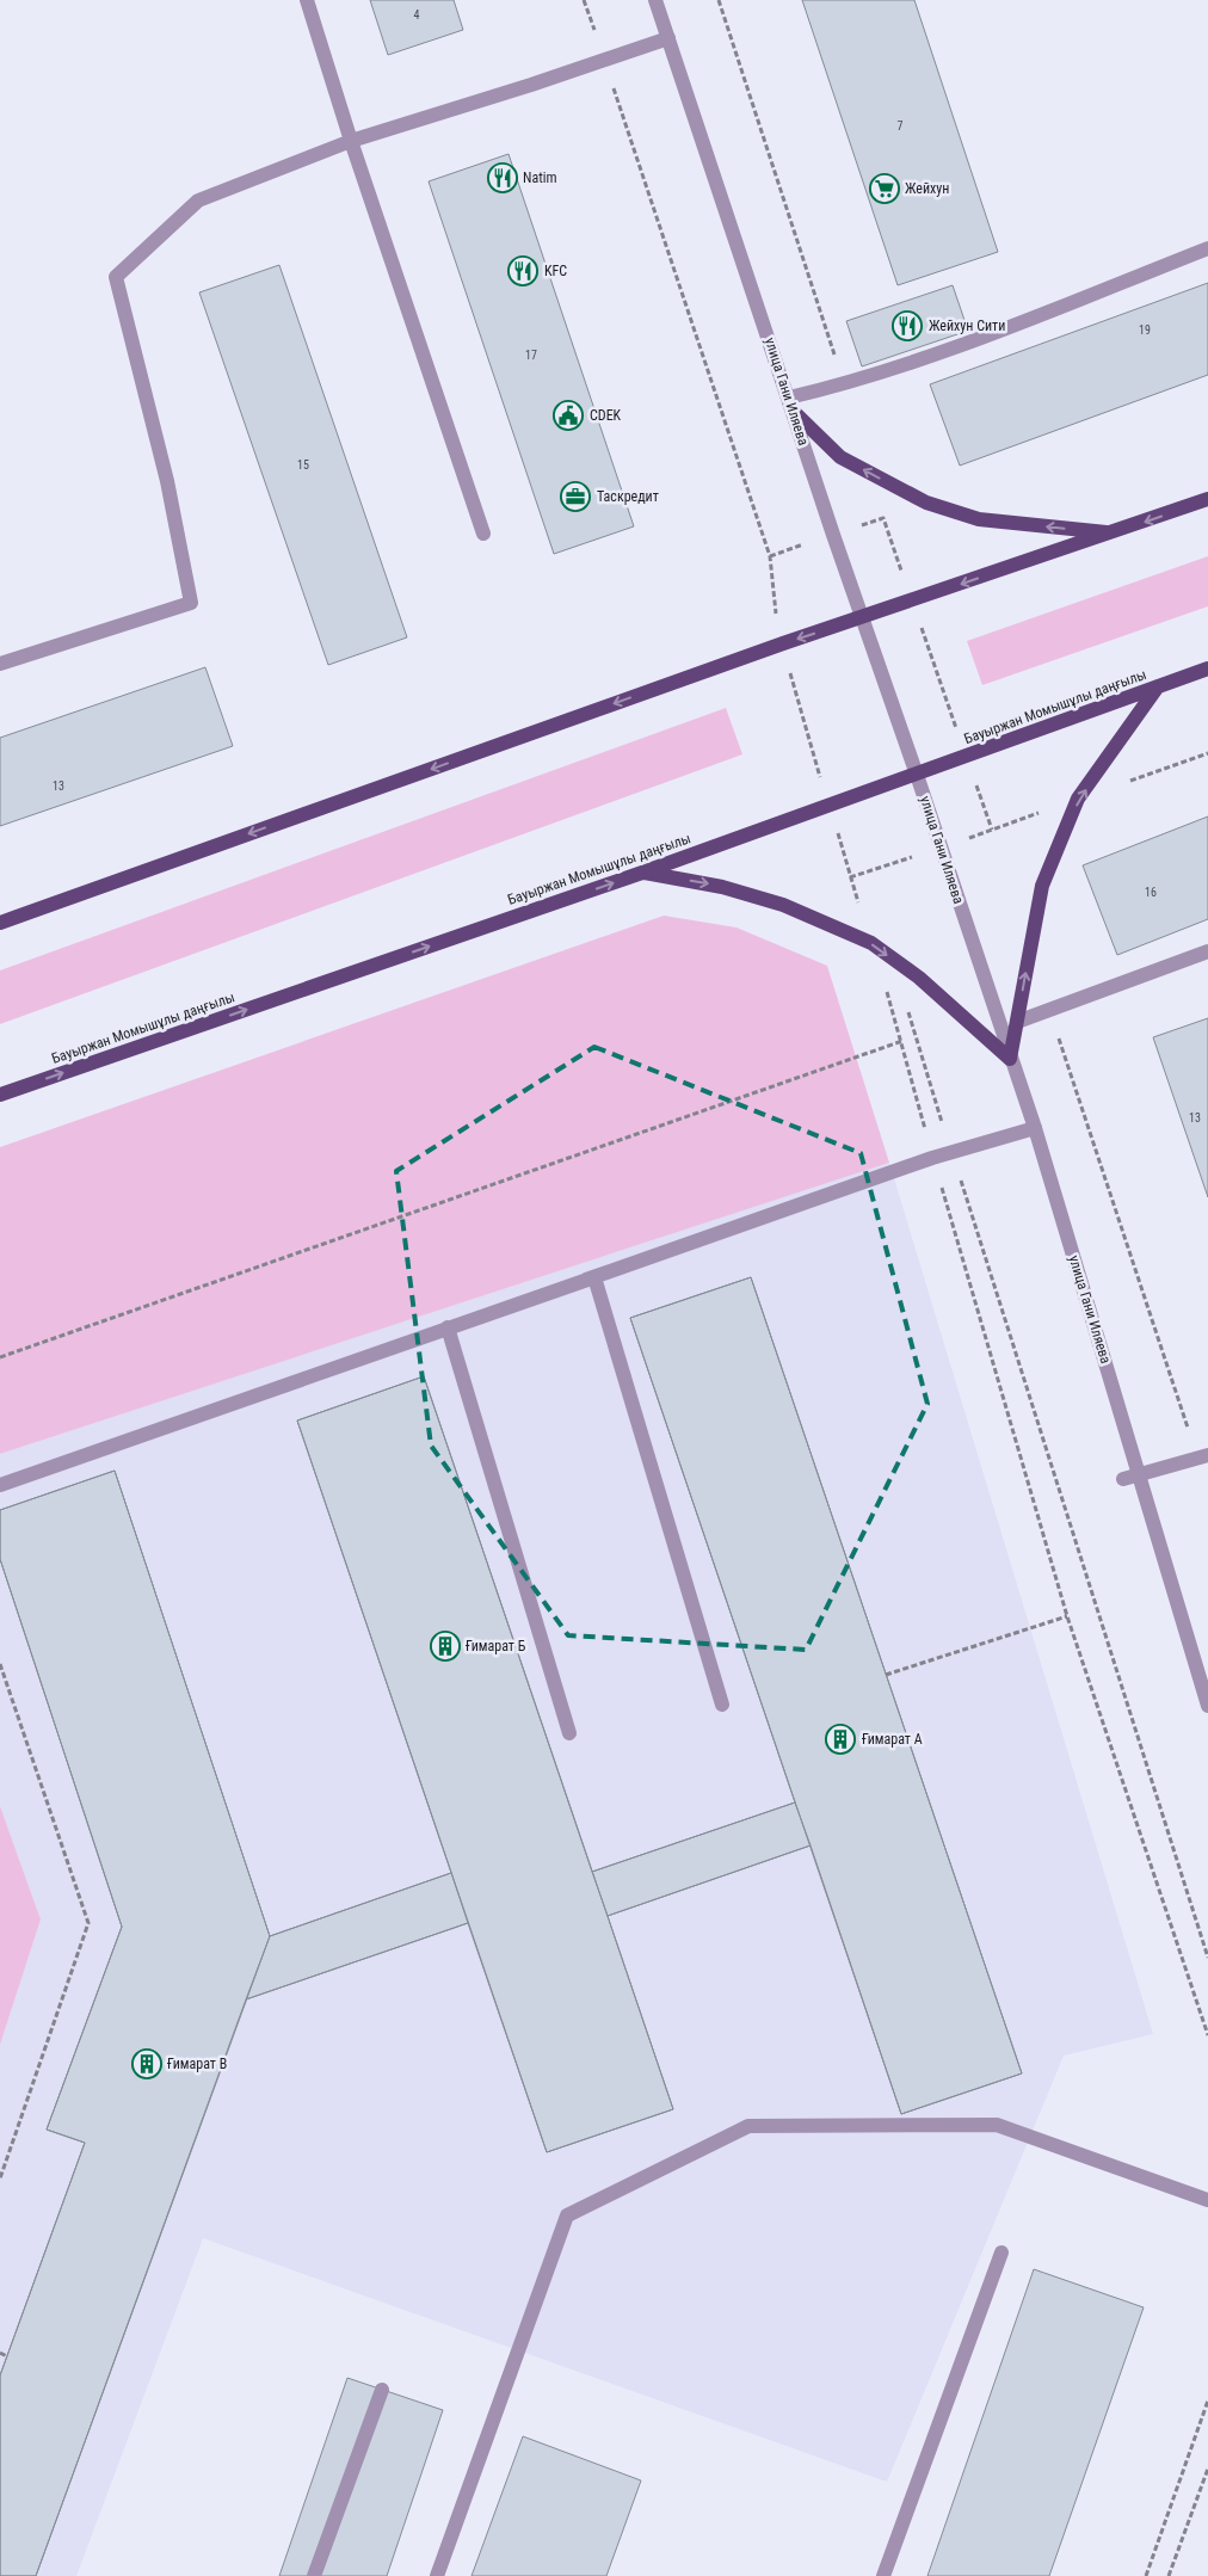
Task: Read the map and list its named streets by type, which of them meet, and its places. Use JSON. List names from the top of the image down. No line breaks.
{"streets":{"main road":["Бауыржан Момышұлы даңғылы"],"street":["улица Гани Иляева"]},"crossings":[["улица Гани Иляева","Бауыржан Момышұлы даңғылы"]],"one_way":["Бауыржан Момышұлы даңғылы"],"places":{"restaurant":["Natim","KFC","Жейхун Сити"],"supermarket":["Жейхун"],"public building":["CDEK"],"office":["Таскредит"],"building":["Ғимарат Б","Ғимарат А","Ғимарат В"]},"house_numbers":["4","7","19","17","15","13","16","13"]}
